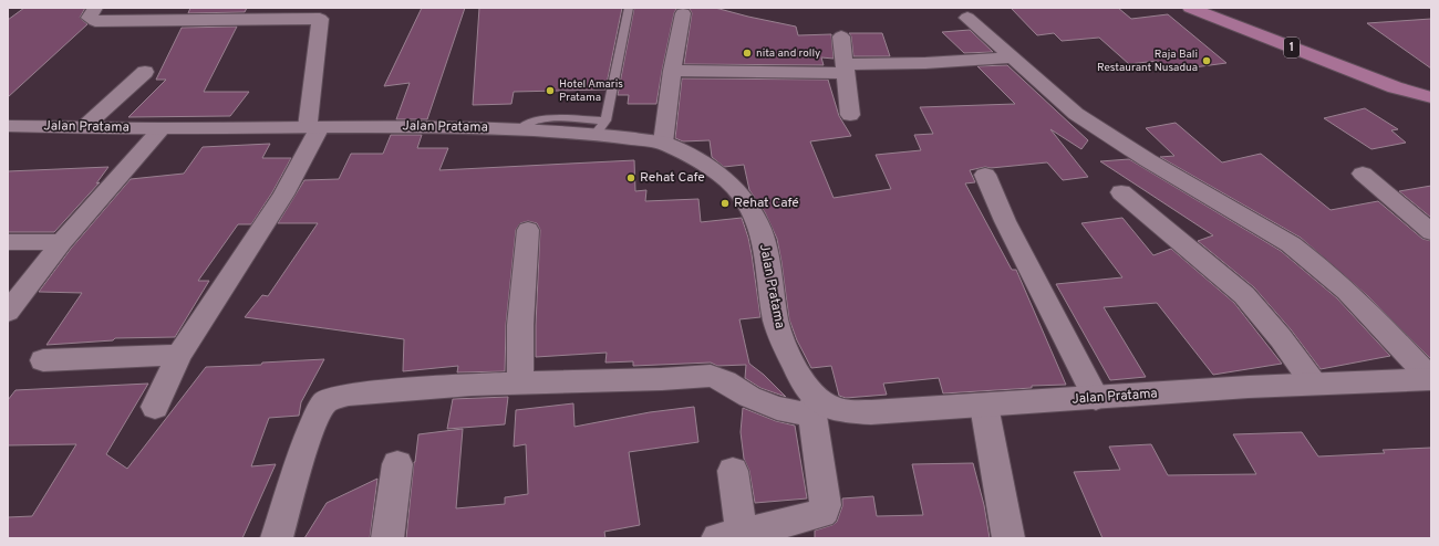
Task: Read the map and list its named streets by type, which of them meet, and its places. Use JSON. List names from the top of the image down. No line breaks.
{"streets":{"highway":["1"],"street":["Jalan Pratama"]},"places":["nita and rolly","Raja Bali Restaurant Nusadua","Hotel Amaris Pratama","Rehat Cafe","Rehat Café"]}
